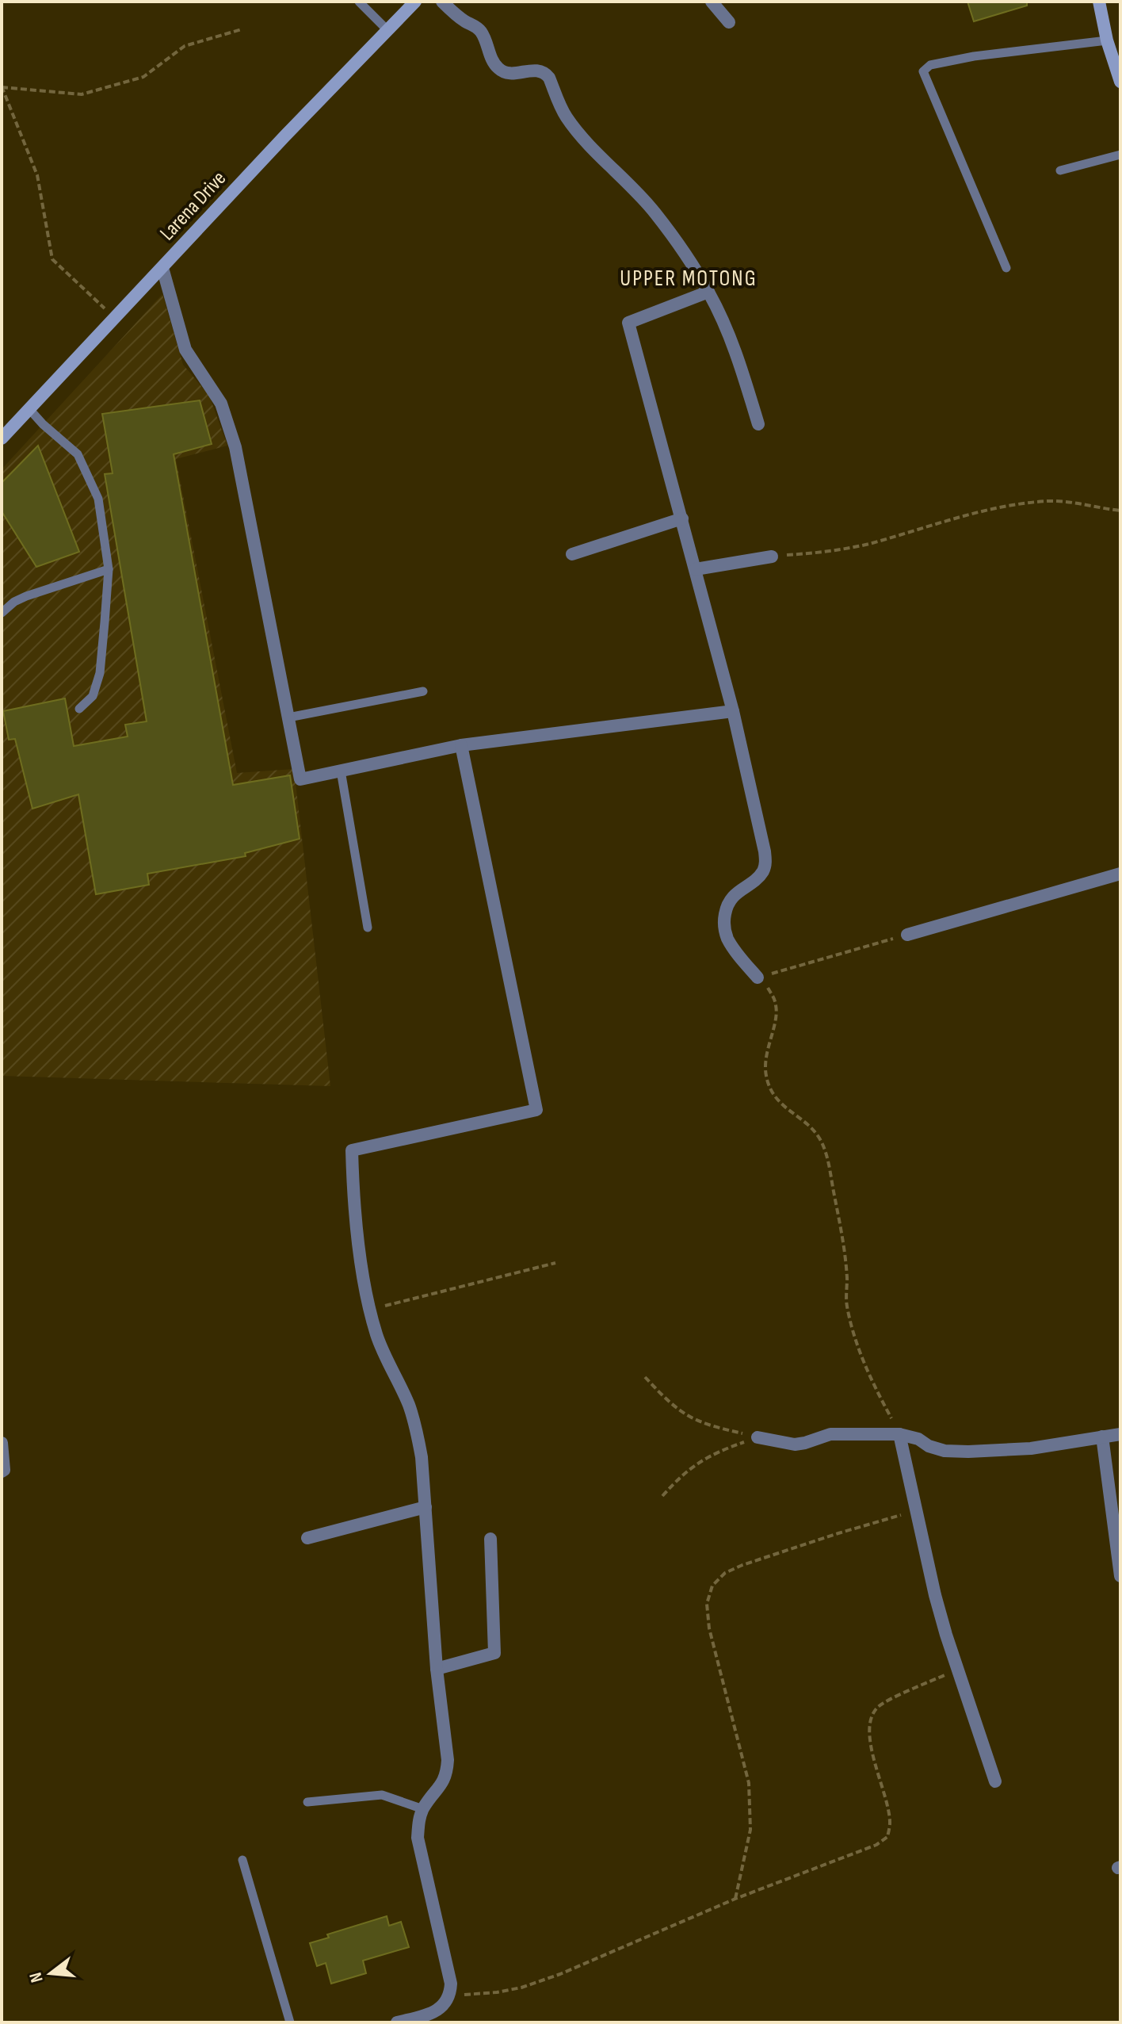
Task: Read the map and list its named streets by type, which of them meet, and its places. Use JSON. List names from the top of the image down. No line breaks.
{"streets":{"main road":["Larena Drive"]},"districts":["UPPER MOTONG"],"north":"left"}
